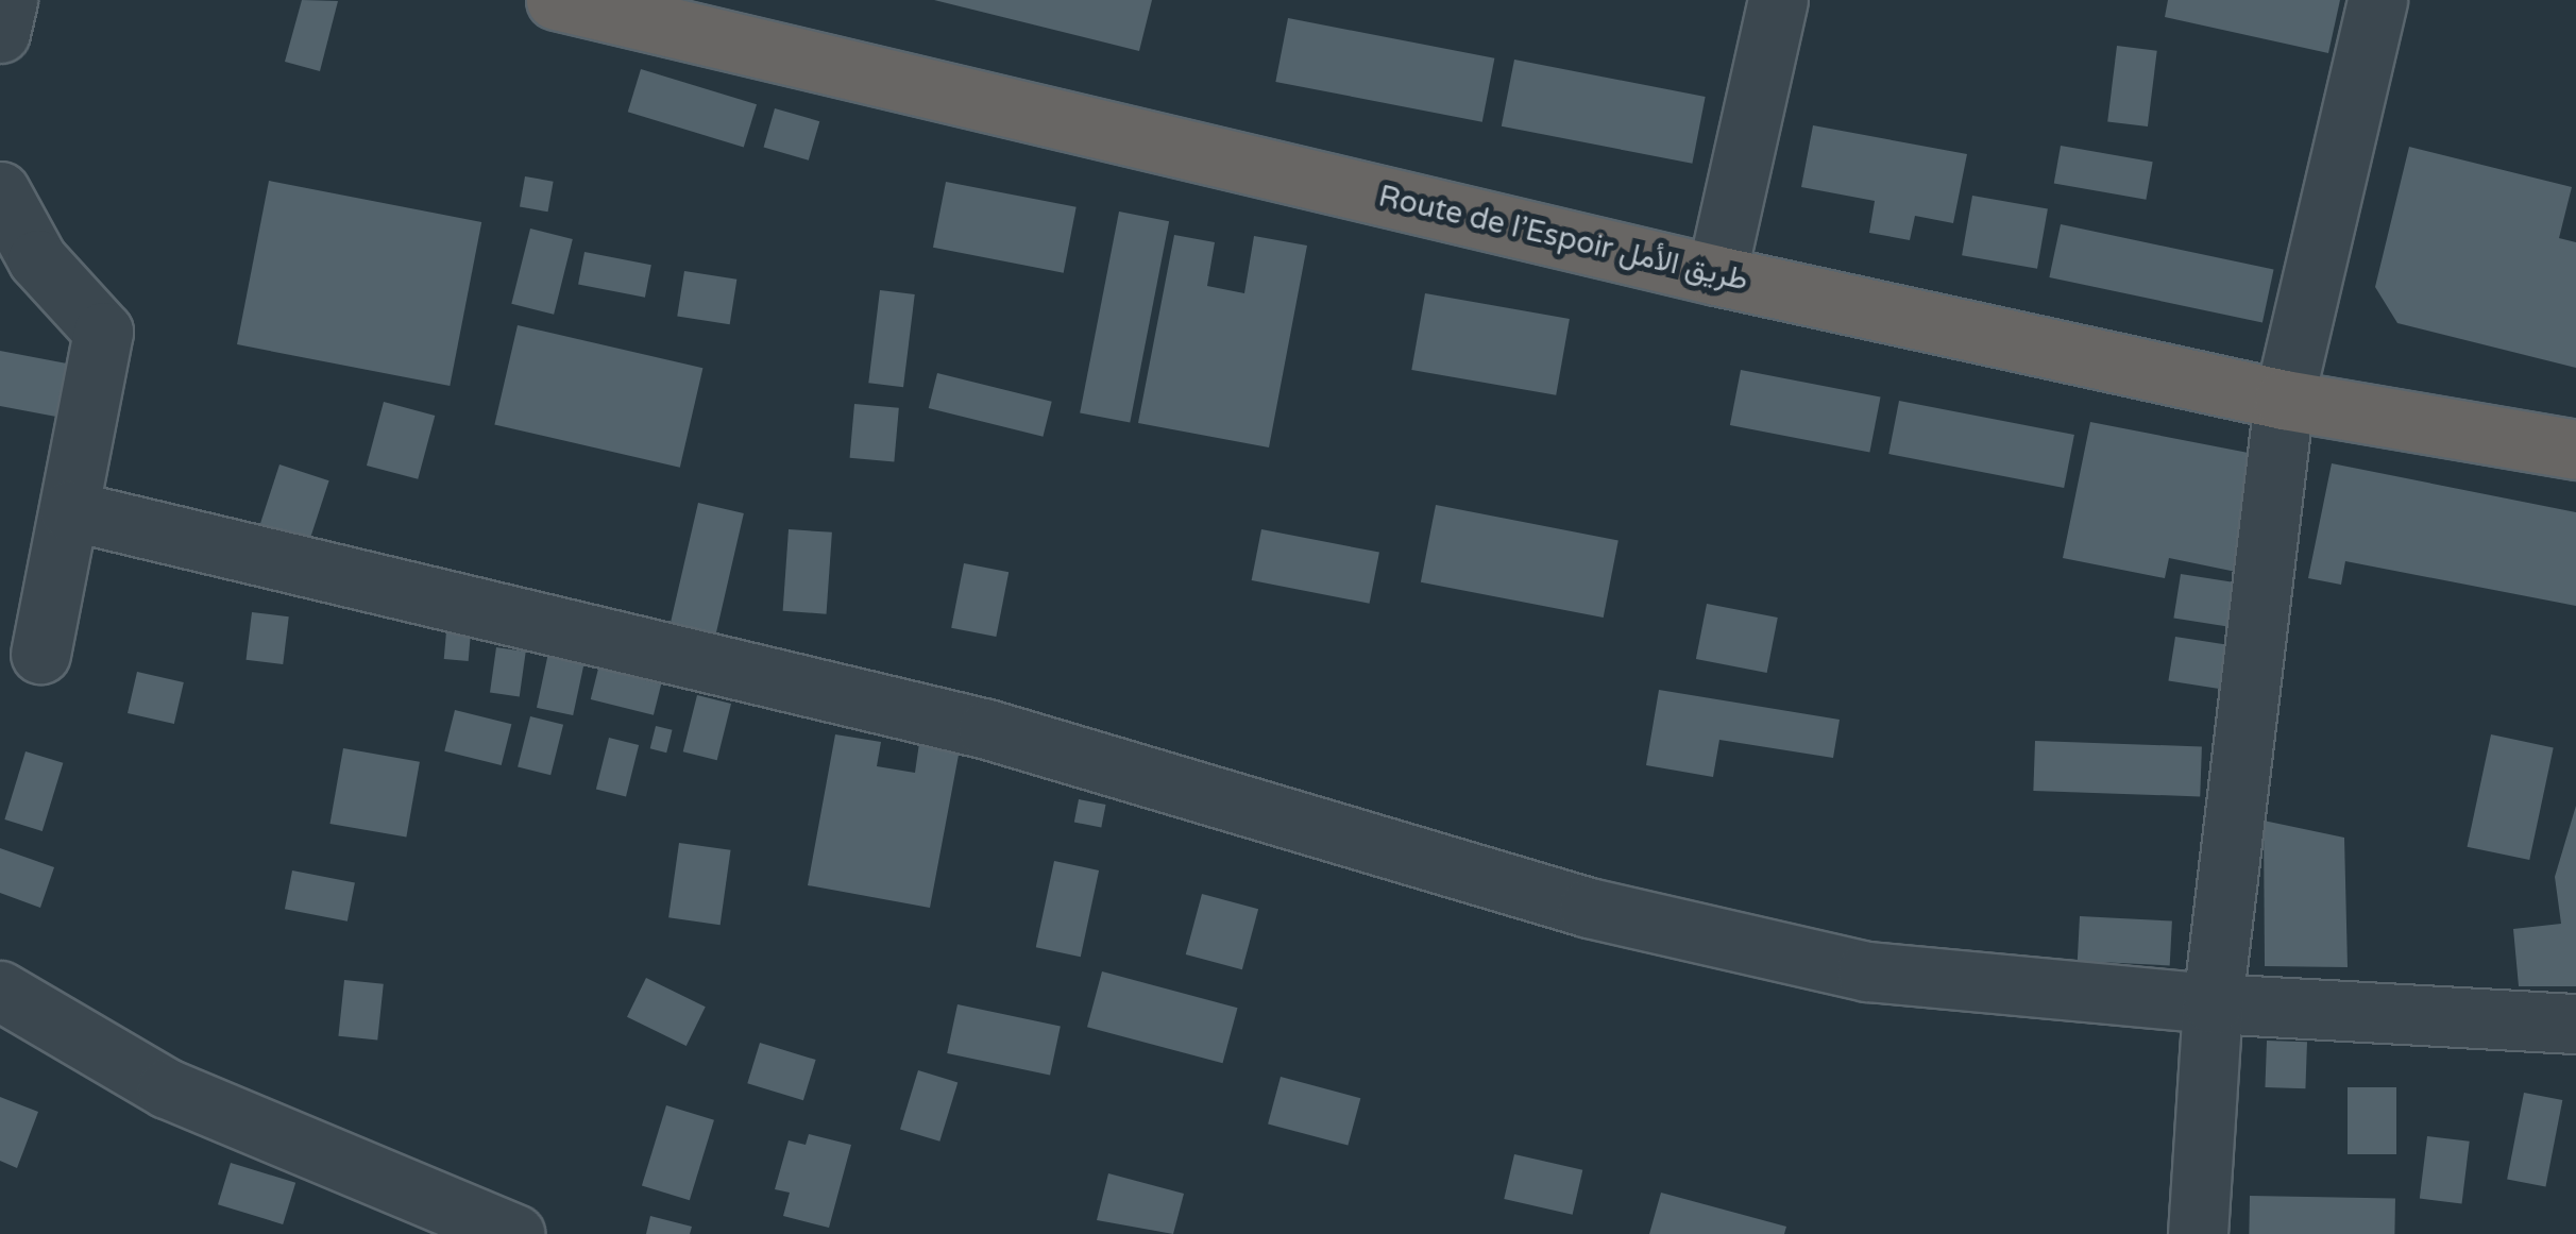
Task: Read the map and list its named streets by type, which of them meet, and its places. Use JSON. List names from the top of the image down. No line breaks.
{"streets":{"highway":["Route de l’Espoir طريق الأمل"]}}
